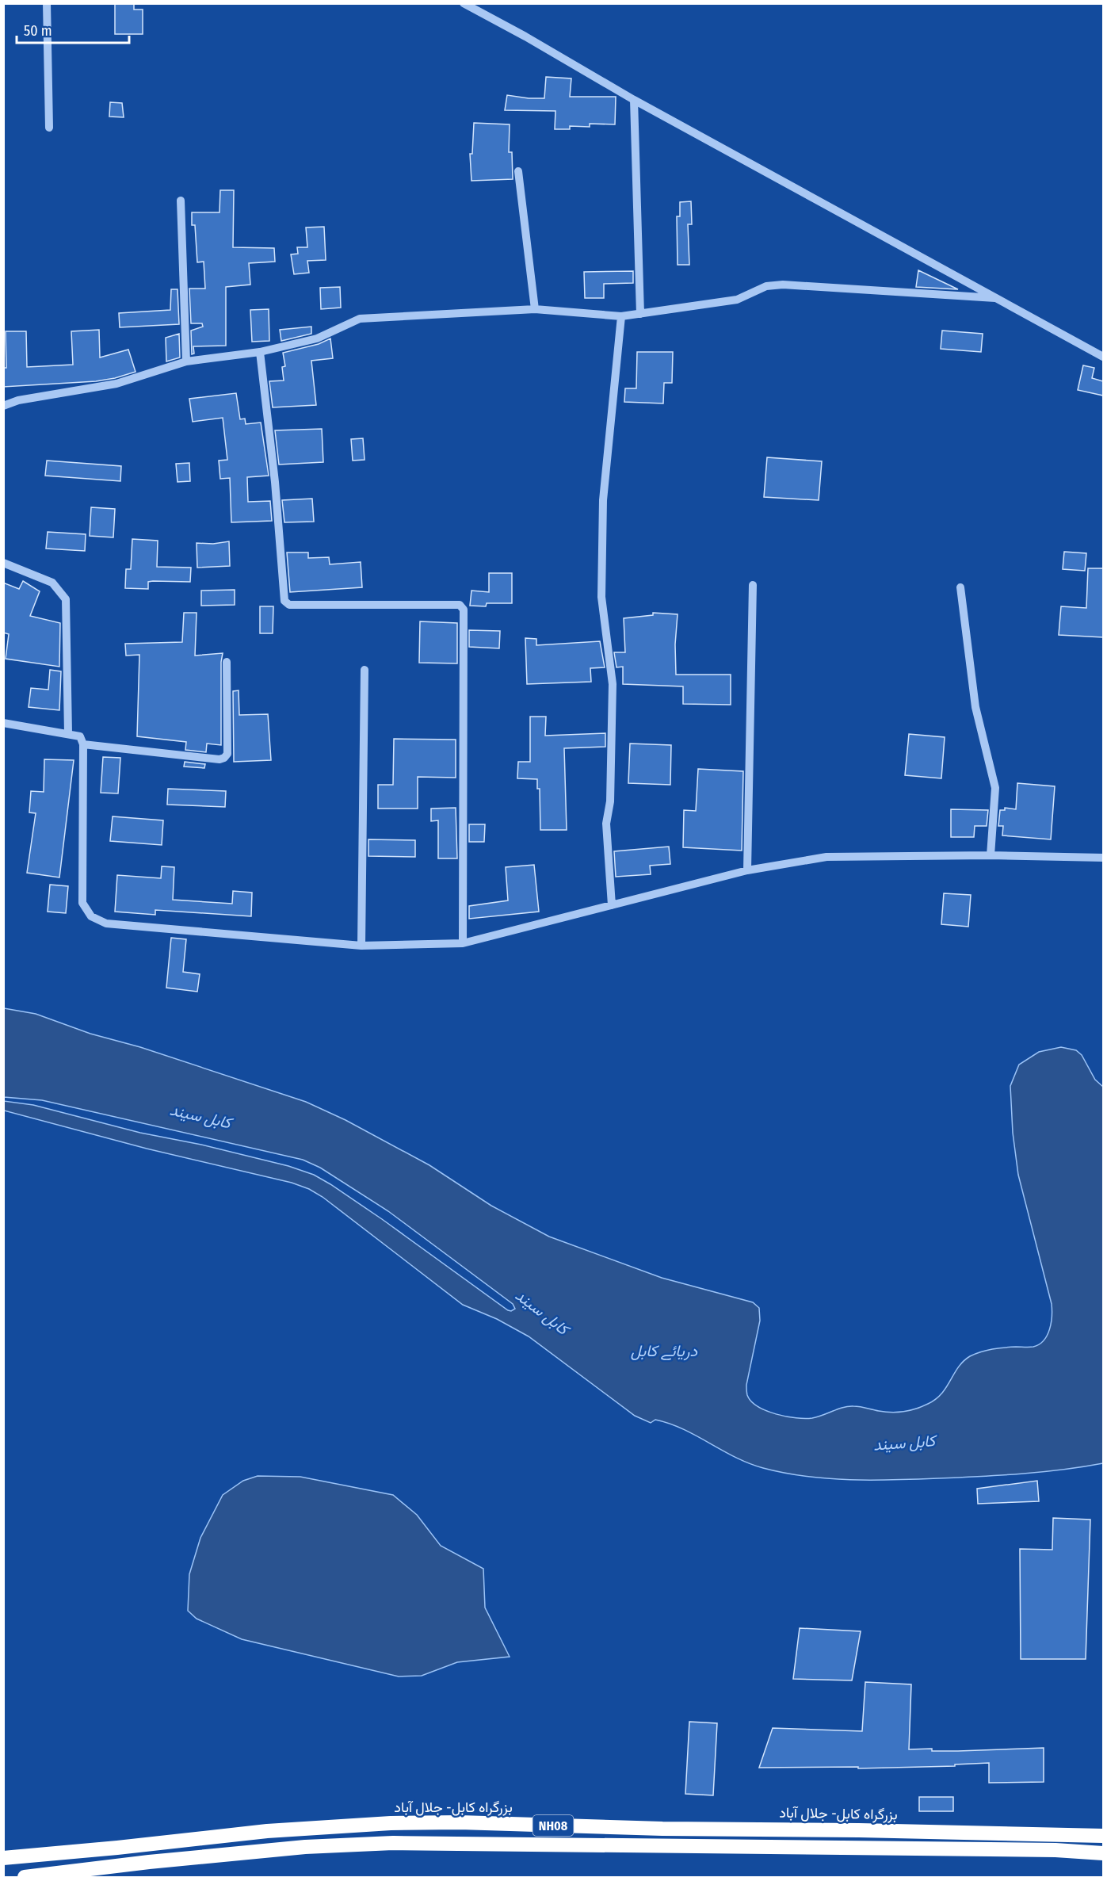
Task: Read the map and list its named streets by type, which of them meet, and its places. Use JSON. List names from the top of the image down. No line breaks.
{"streets":{"highway":["بزرگراه کابل- جلال آباد","NH08"]},"water":["کابل سيند","دریائے کابل"],"scale_bar":"50 m"}
